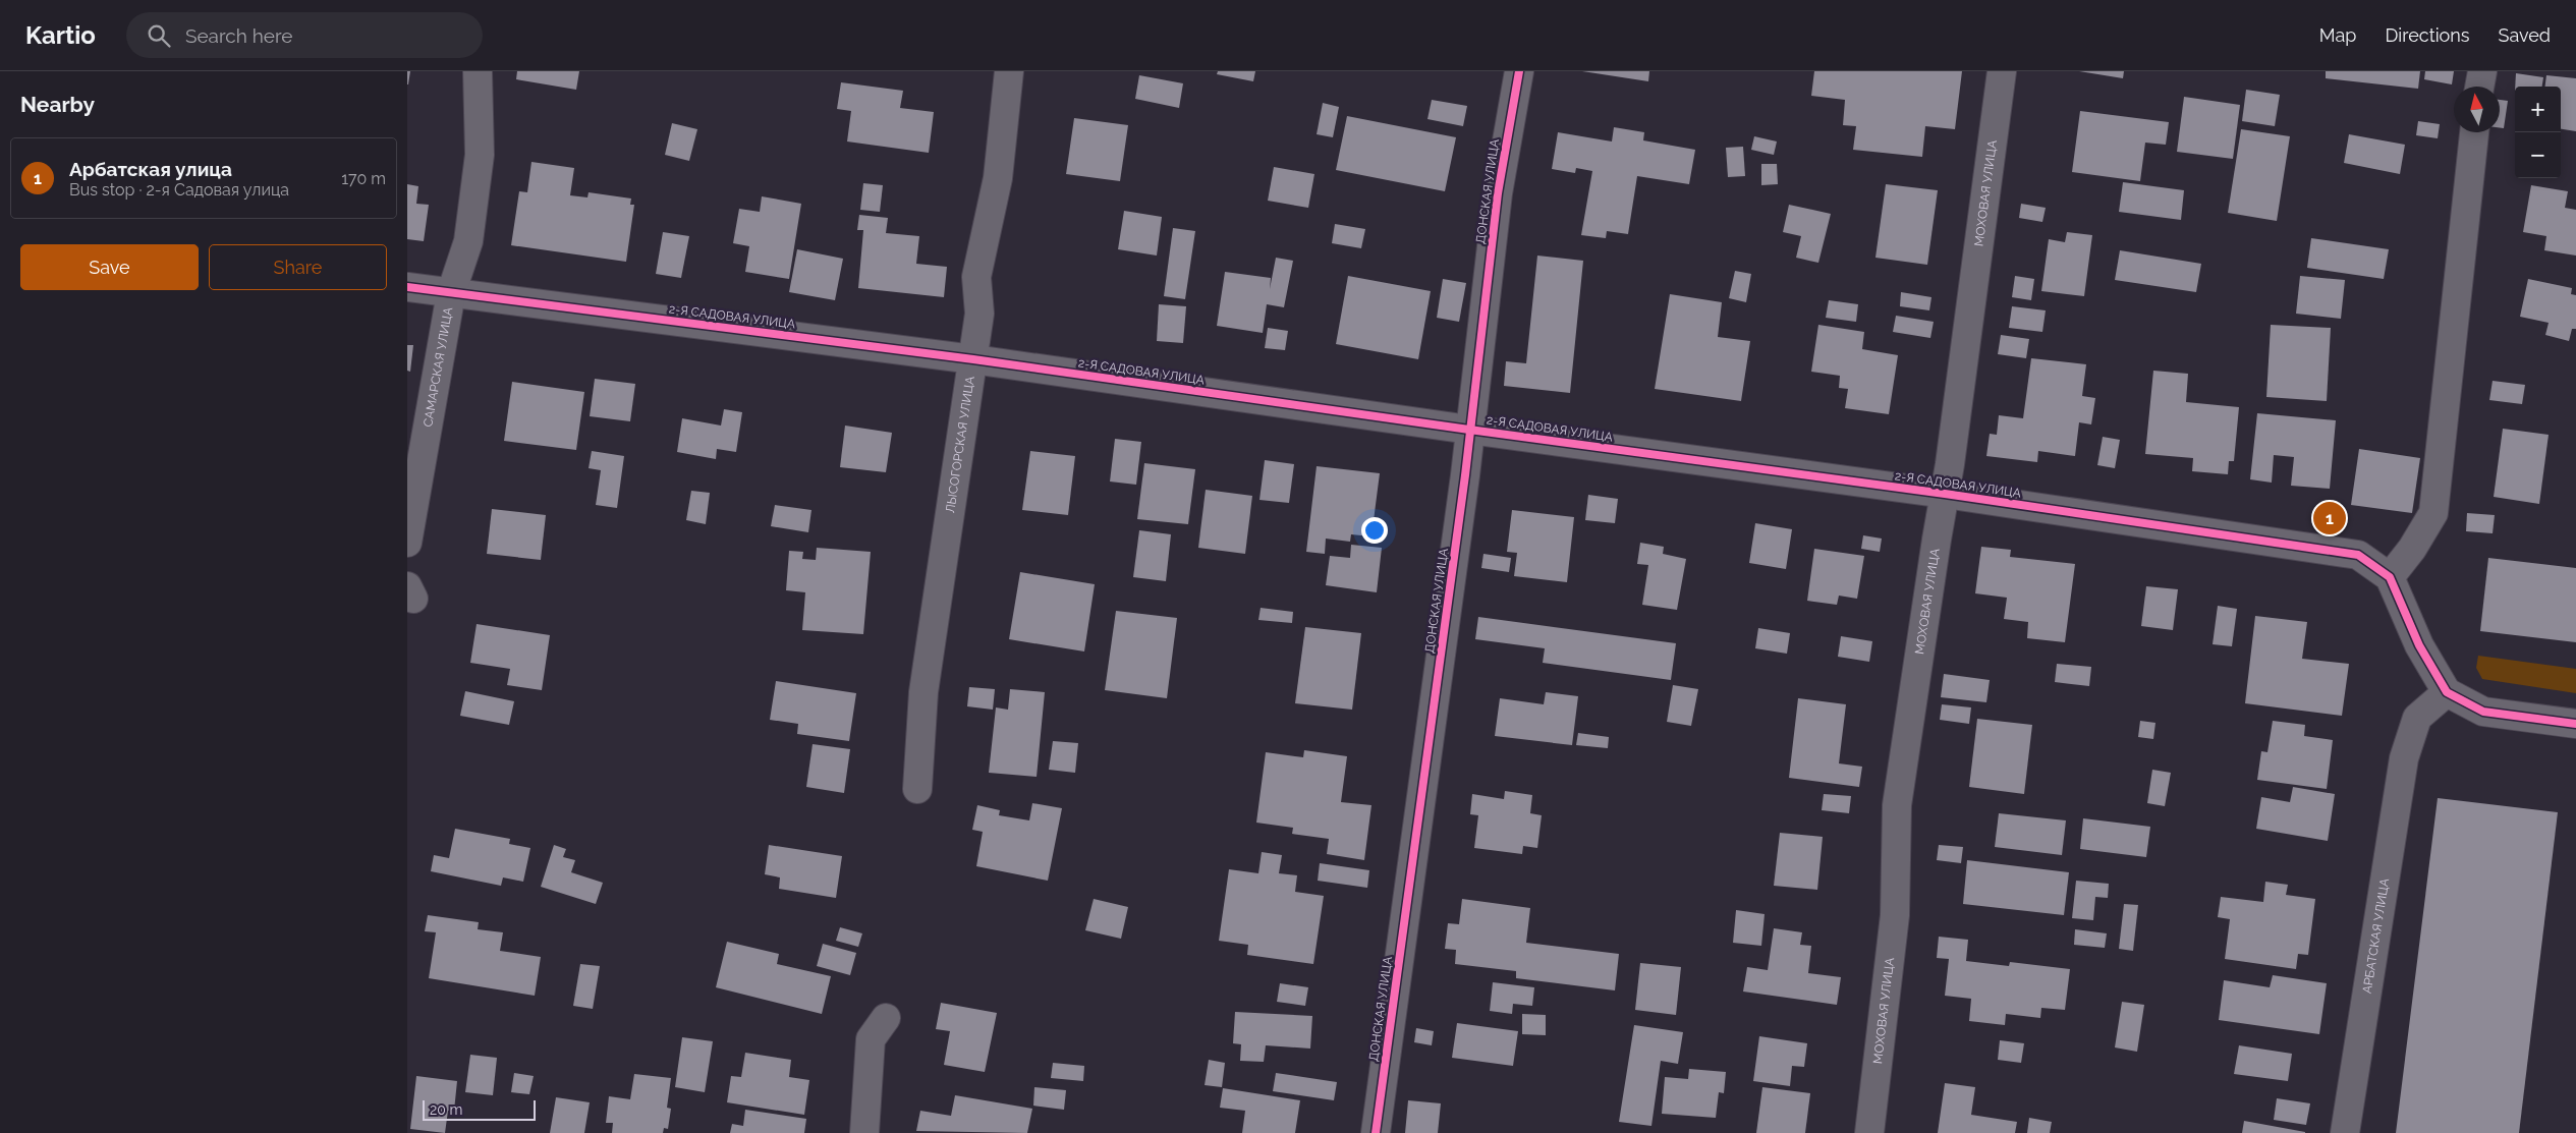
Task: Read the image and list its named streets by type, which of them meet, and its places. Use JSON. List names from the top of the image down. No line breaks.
{"streets":{"street":["ДОНСКАЯ УЛИЦА","МОХОВАЯ УЛИЦА","2-Я САДОВАЯ УЛИЦА","САМАРСКАЯ УЛИЦА","ЛЫСОГОРСКАЯ УЛИЦА","АРБАТСКАЯ УЛИЦА"]},"crossings":[["ДОНСКАЯ УЛИЦА","2-Я САДОВАЯ УЛИЦА"],["МОХОВАЯ УЛИЦА","2-Я САДОВАЯ УЛИЦА"],["2-Я САДОВАЯ УЛИЦА","САМАРСКАЯ УЛИЦА"],["2-Я САДОВАЯ УЛИЦА","ЛЫСОГОРСКАЯ УЛИЦА"]],"scale_bar":"20 m","north":"top","page":{"header":"Kartio","search":"Search here","nav":["Map","Directions","Saved"],"heading":"Nearby","map_buttons":["+","−"],"list":[{"mark":"1","name":"Арбатская улица","note":"Bus stop · 2-я Садовая улица","value":"170 m"}],"buttons":["Save","Share"],"pins":"1","scale":"20 m"}}
